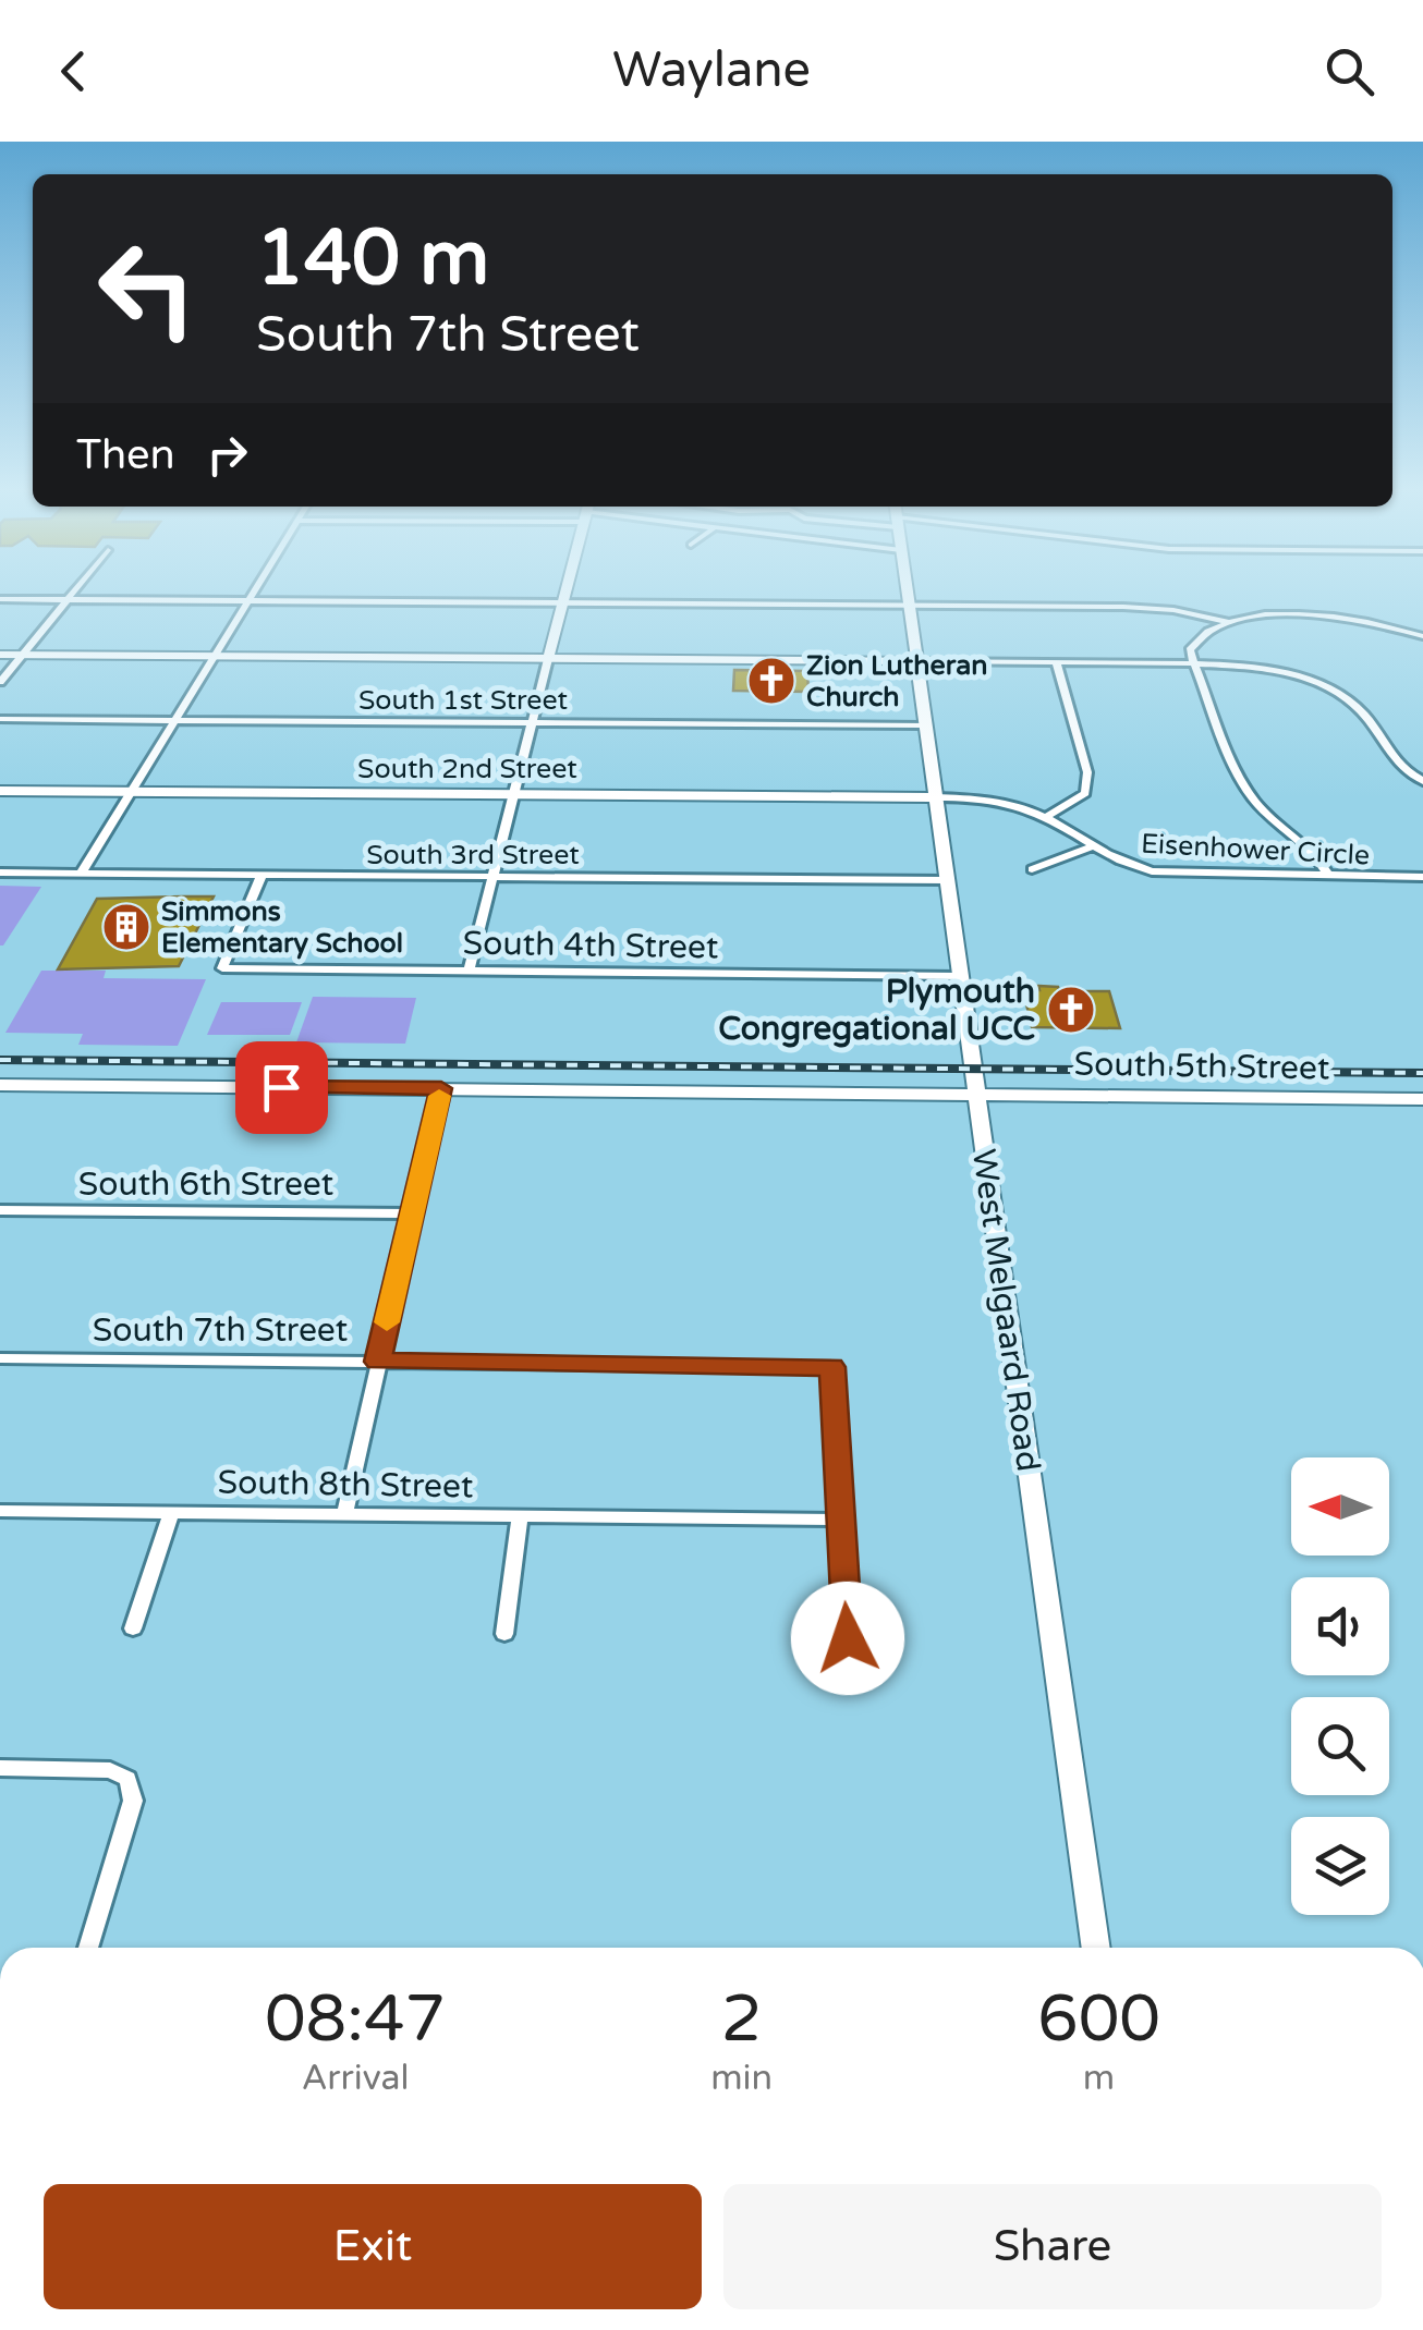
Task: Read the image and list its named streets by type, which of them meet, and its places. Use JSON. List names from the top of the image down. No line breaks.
{"streets":{"main road":["South 2nd Street","South 5th Street","West Melgaard Road"],"street":["South 1st Street","Eisenhower Circle","South 3rd Street","South 4th Street","South 6th Street","South 7th Street","South 8th Street"]},"crossings":[["South 1st Street","West Melgaard Road"],["South 2nd Street","Eisenhower Circle"],["South 2nd Street","West Melgaard Road"],["Eisenhower Circle","West Melgaard Road"],["South 3rd Street","South 4th Street"],["South 3rd Street","West Melgaard Road"],["South 4th Street","West Melgaard Road"],["South 5th Street","West Melgaard Road"],["South 7th Street","South 8th Street"]],"places":{"church":["Zion Lutheran Church","Plymouth Congregational UCC"],"building":["Simmons Elementary School"]},"north":"left","page":{"header":"Waylane","turn":["140 m","South 7th Street"],"then":"Then","eta":["08:47","Arrival","2","min","600","m"],"buttons":["Exit","Share"]}}
